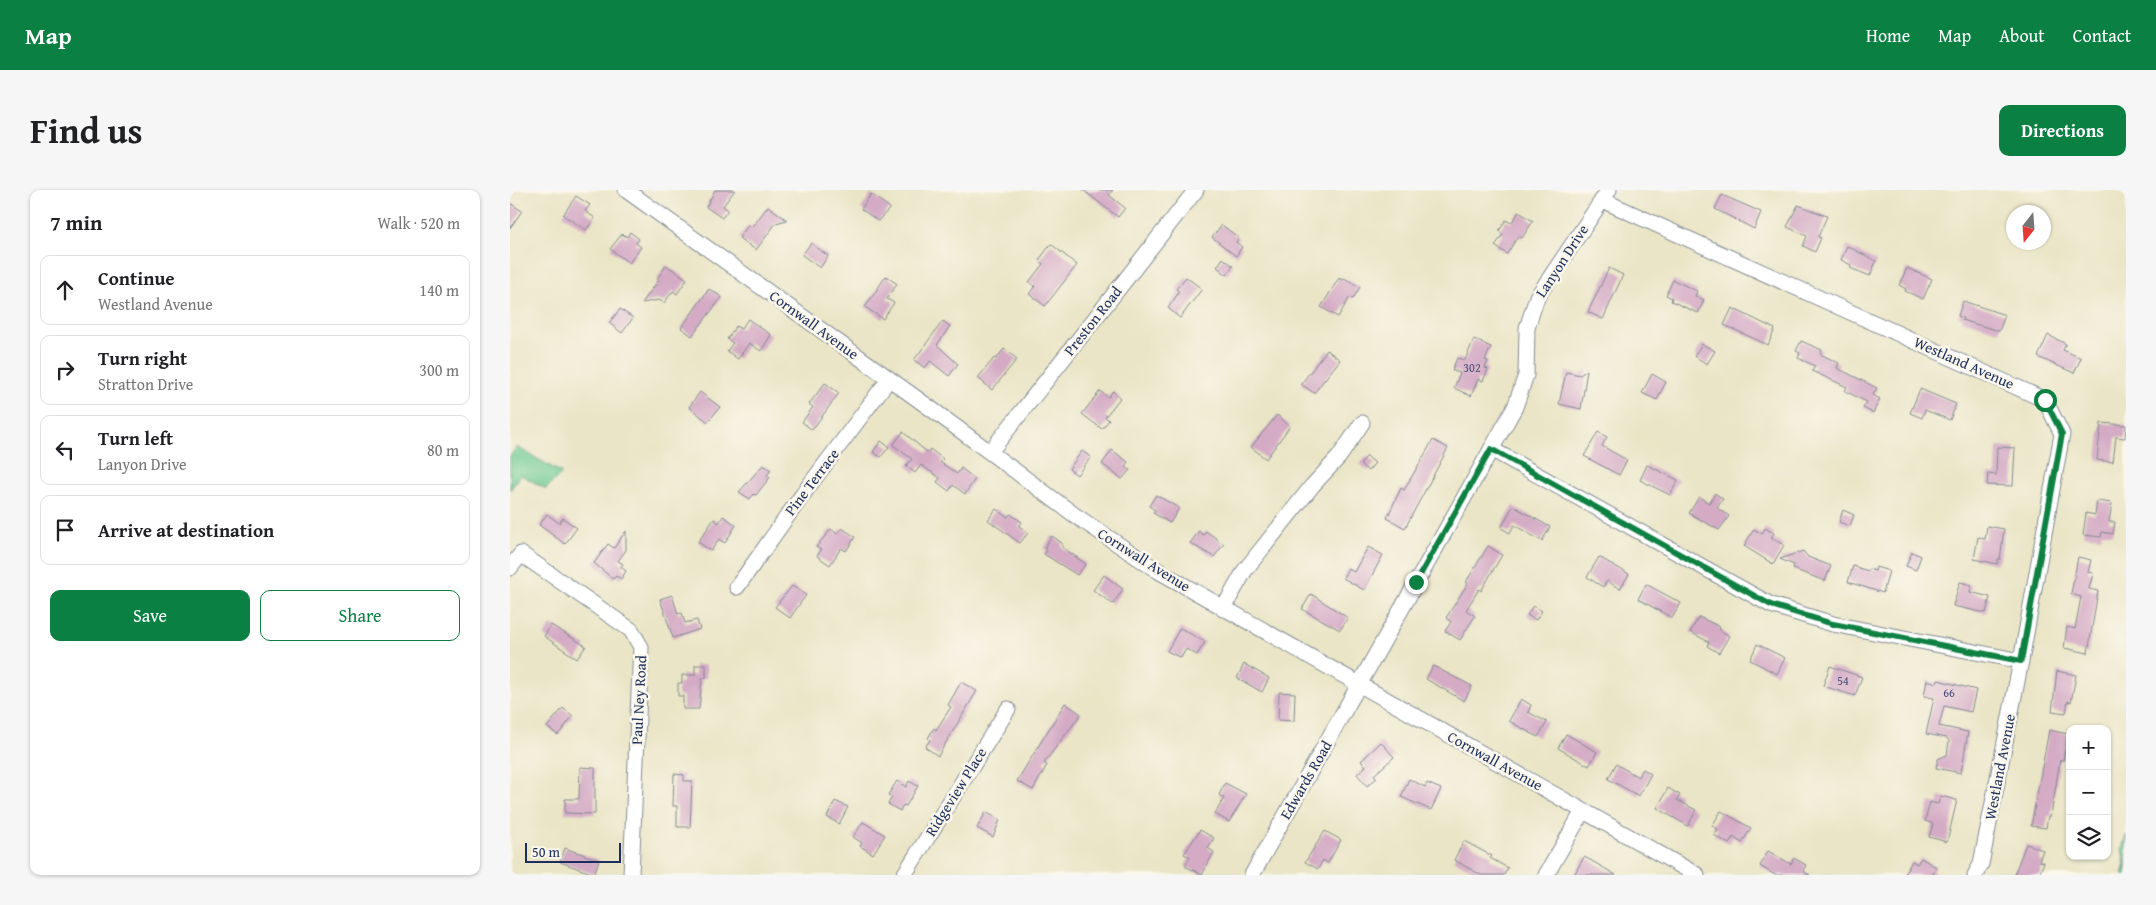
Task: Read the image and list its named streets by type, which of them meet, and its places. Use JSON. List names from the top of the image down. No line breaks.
{"streets":{"street":["Lanyon Drive","Preston Road","Cornwall Avenue","Westland Avenue","Pine Terrace","Paul Ney Road","Edwards Road","Ridgeview Place"]},"crossings":[["Lanyon Drive","Cornwall Avenue"],["Lanyon Drive","Westland Avenue"],["Lanyon Drive","Edwards Road"],["Preston Road","Cornwall Avenue"],["Cornwall Avenue","Pine Terrace"],["Cornwall Avenue","Edwards Road"]],"house_numbers":["302","54","66"],"scale_bar":"50 m","north":"bottom","page":{"header":"Map","nav":["Home","Map","About","Contact"],"title":"Find us","buttons":["Directions",["Save","Share"]],"heading":["7 min","Walk · 520 m"],"list":[["Continue","Westland Avenue","140 m"],["Turn right","Stratton Drive","300 m"],["Turn left","Lanyon Drive","80 m"],"Arrive at destination"],"map_buttons":["+","−"],"scale":"50 m"}}
